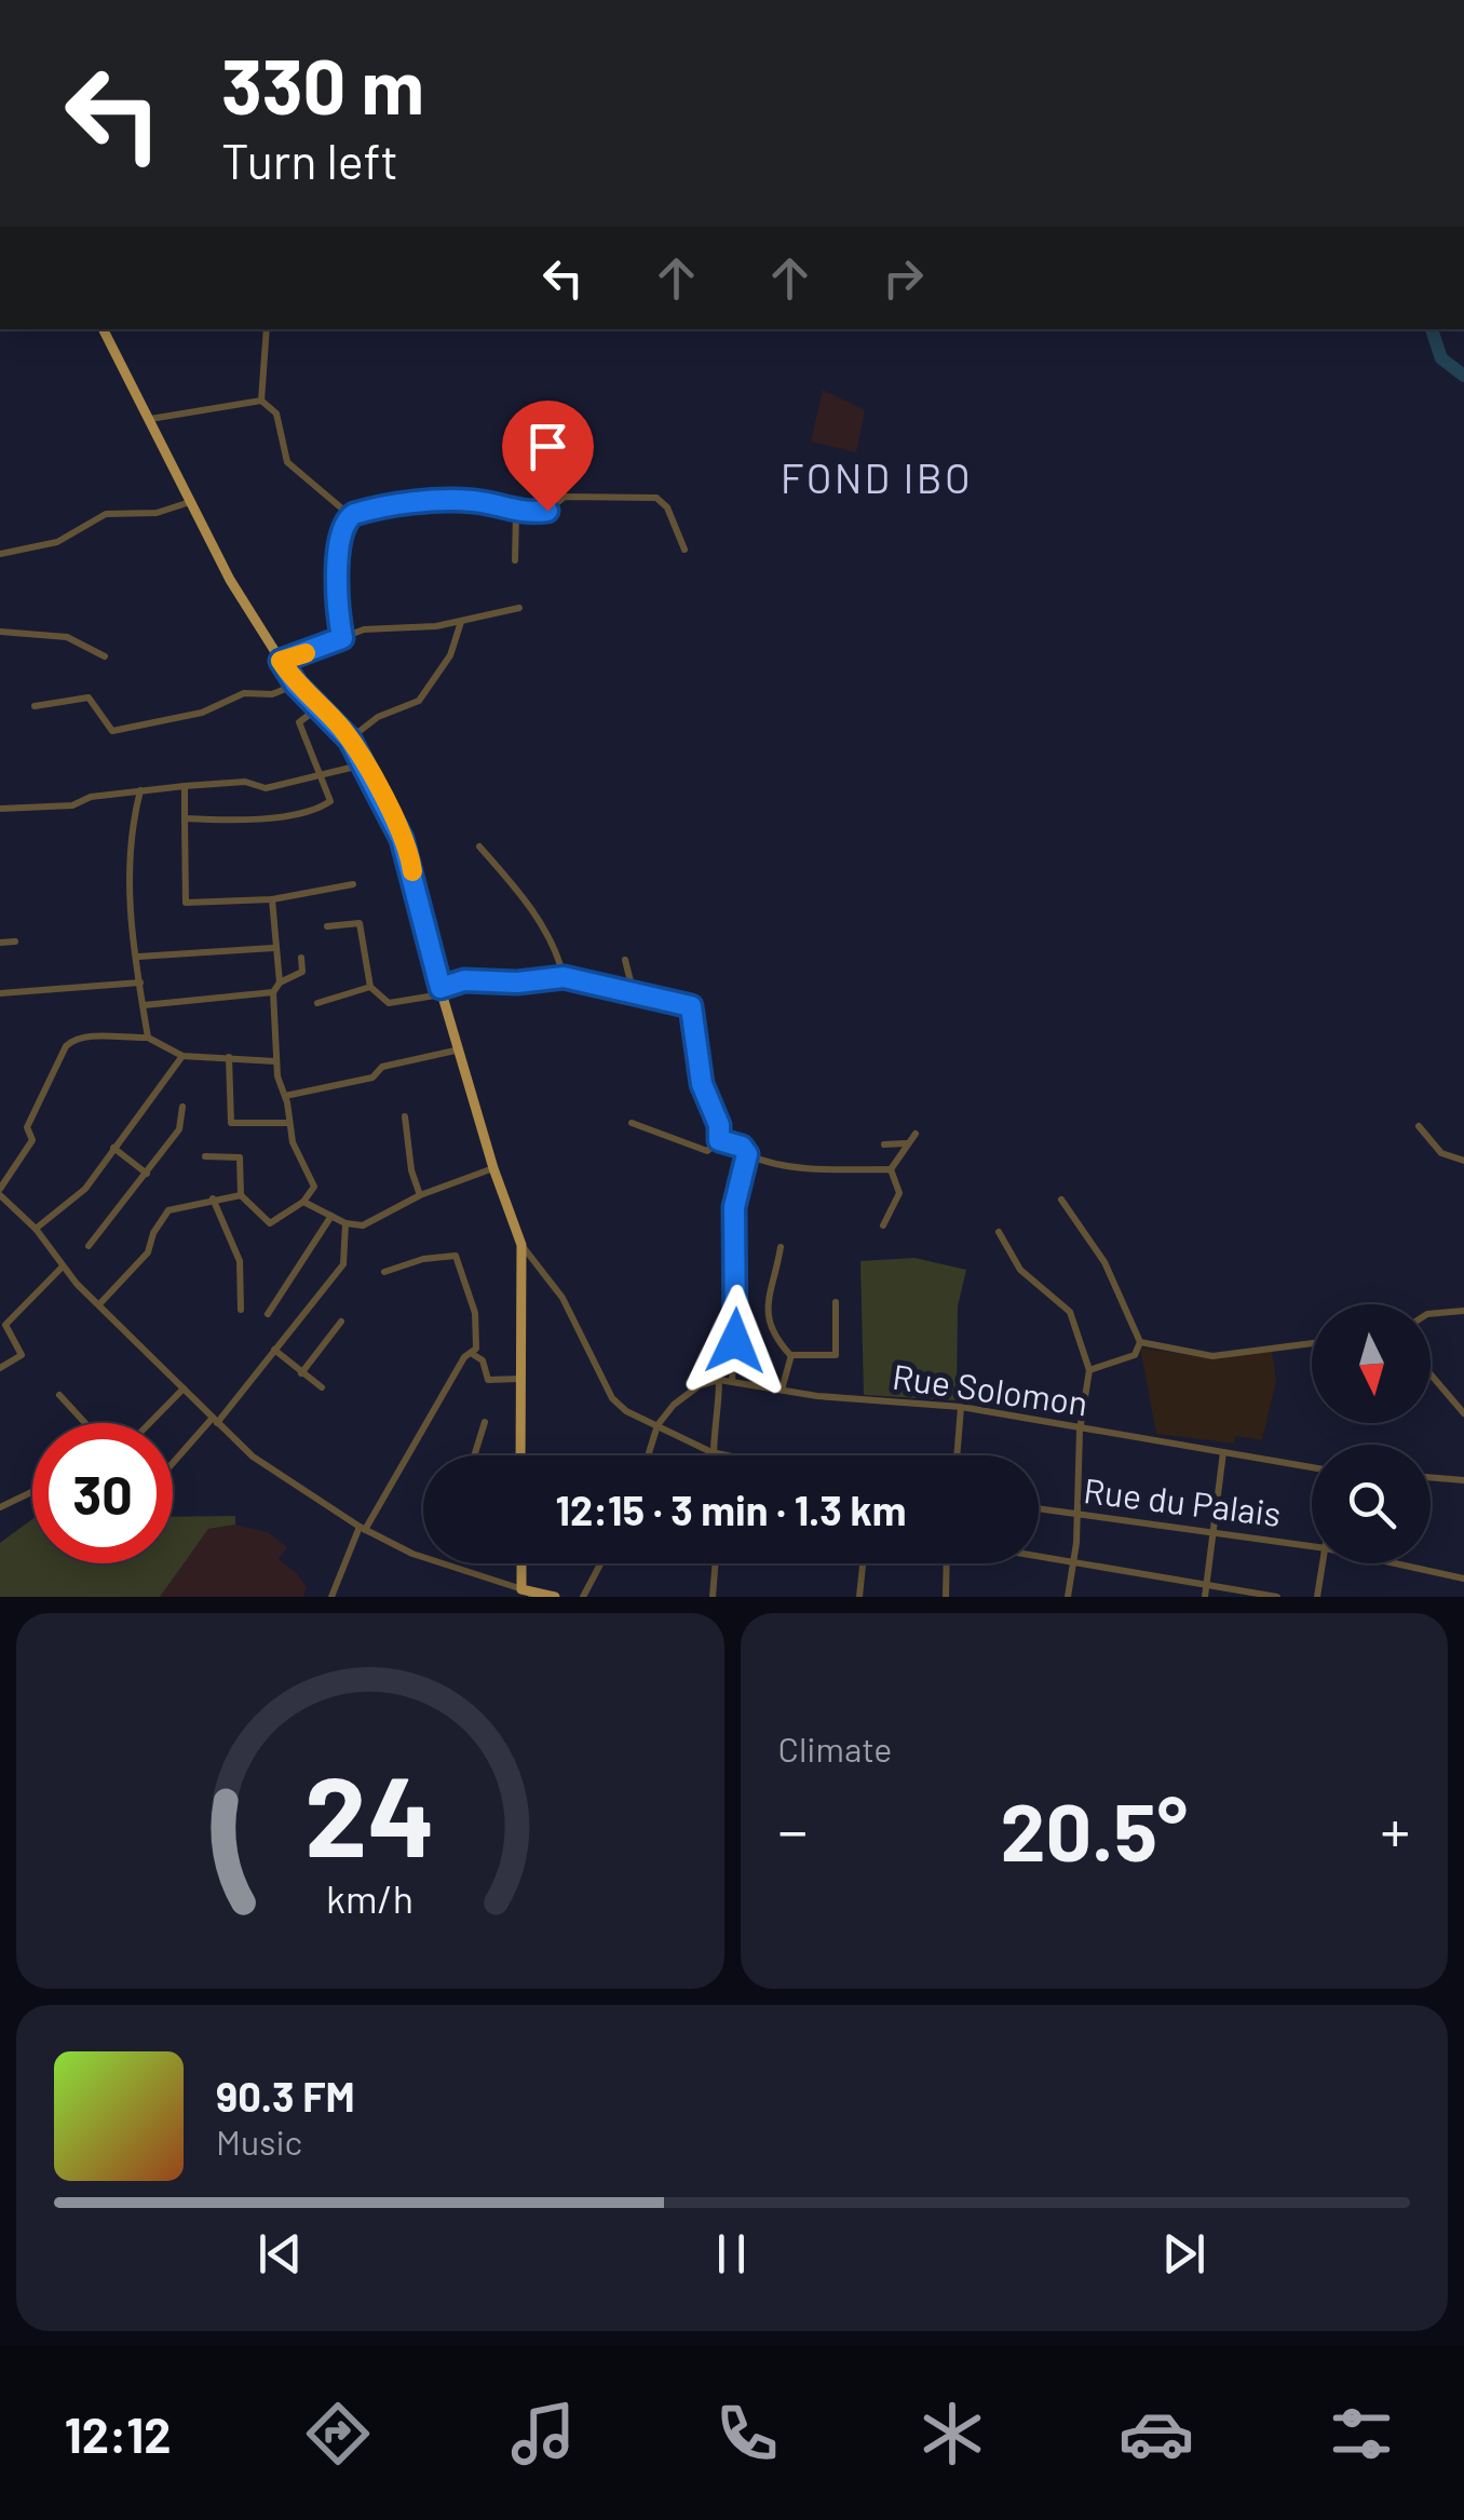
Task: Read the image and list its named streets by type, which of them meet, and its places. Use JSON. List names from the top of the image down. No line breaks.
{"streets":{"street":["Rue Solomon","Rue du Palais"]},"districts":["FOND IBO"],"north":"bottom","page":{"turn":["330 m","Turn left"],"limit":"30","trip":"12:15 · 3 min · 1.3 km","tile":"Climate","heat":["−","20.5°","+"],"song":["90.3 FM","Music"],"tabs":"12:12","gauge":["24","km/h"]}}
